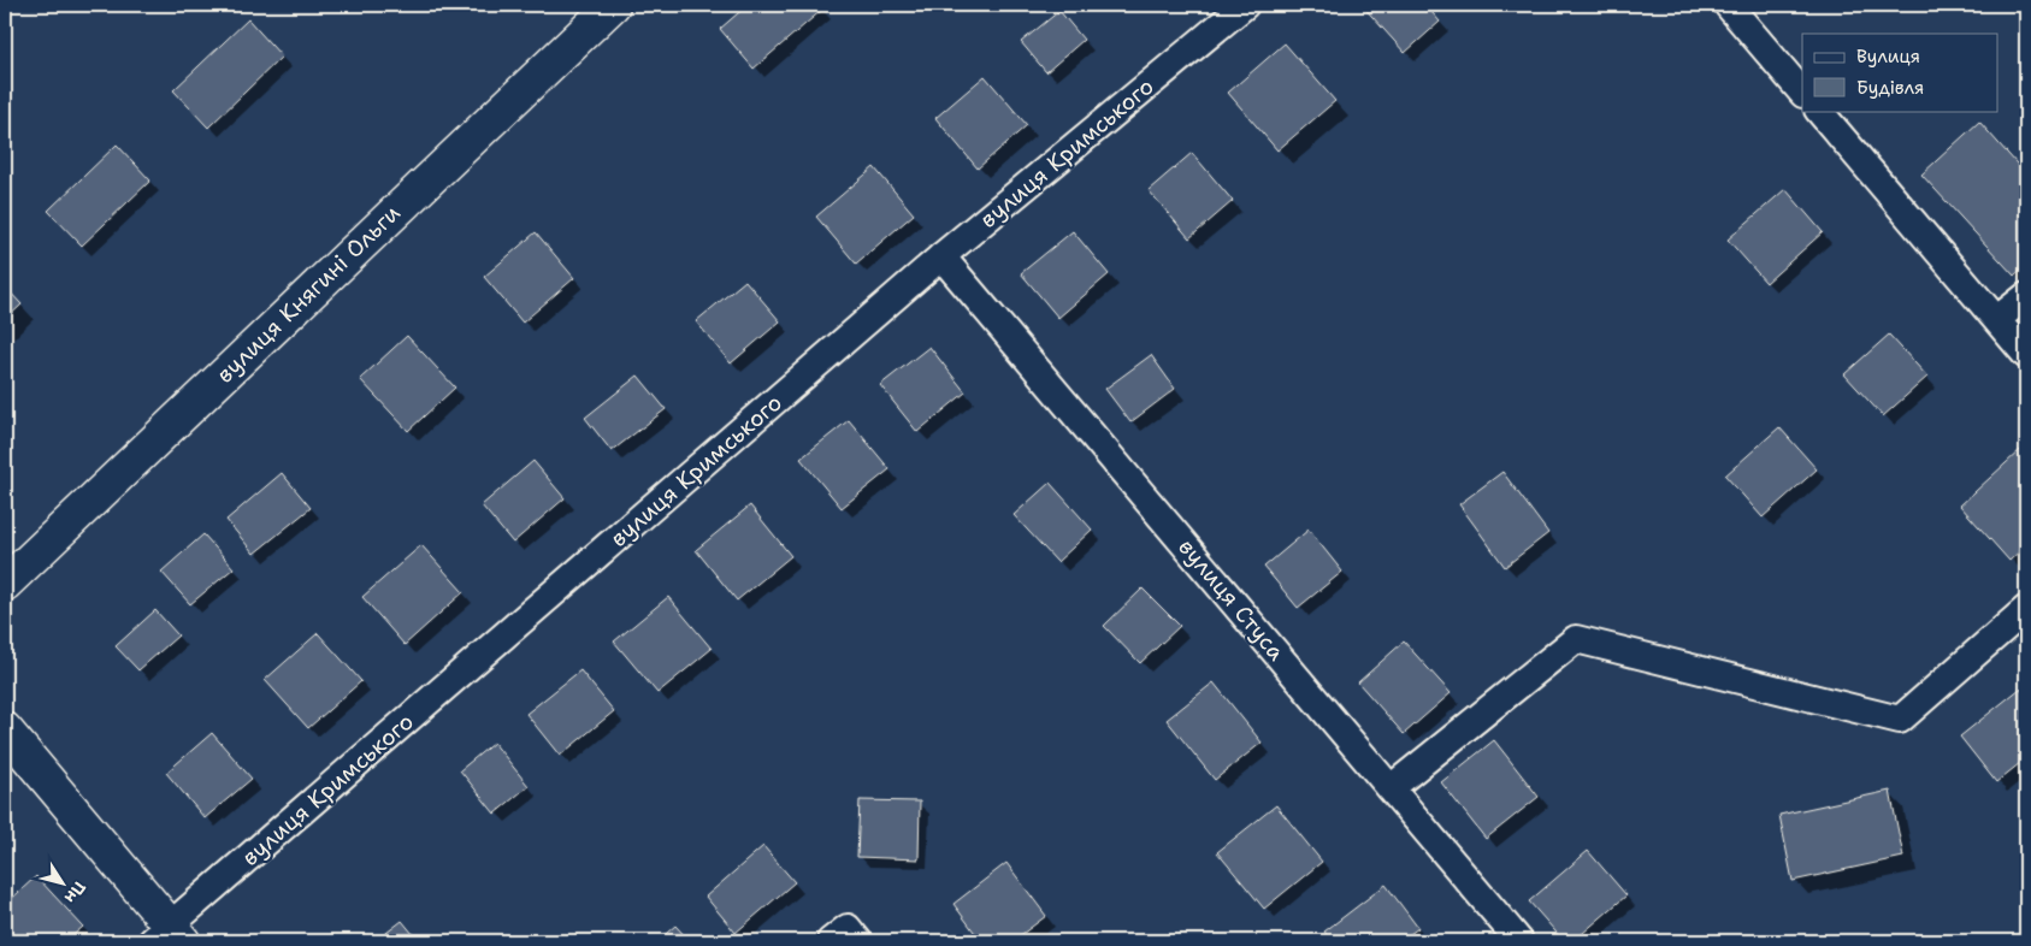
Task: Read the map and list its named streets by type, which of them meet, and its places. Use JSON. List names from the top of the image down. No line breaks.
{"streets":{"street":["вулиця Кримського","вулиця Княгині Ольги","вулиця Стуса"]},"crossings":[["вулиця Кримського","вулиця Стуса"]],"legend":["Вулиця","Будівля"],"north":"bottom right"}
